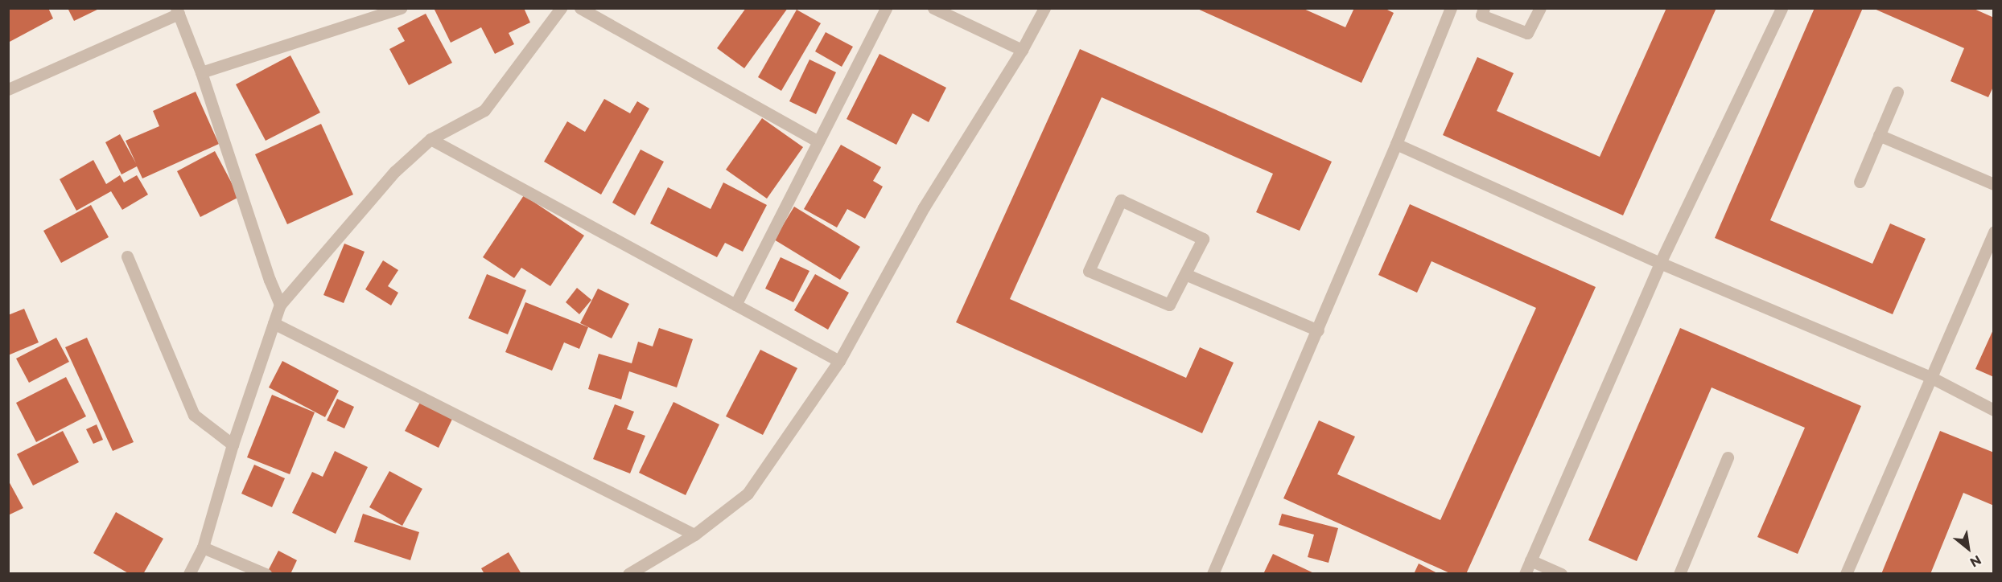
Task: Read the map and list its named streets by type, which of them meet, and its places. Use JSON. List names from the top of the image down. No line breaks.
{"north":"bottom right"}
